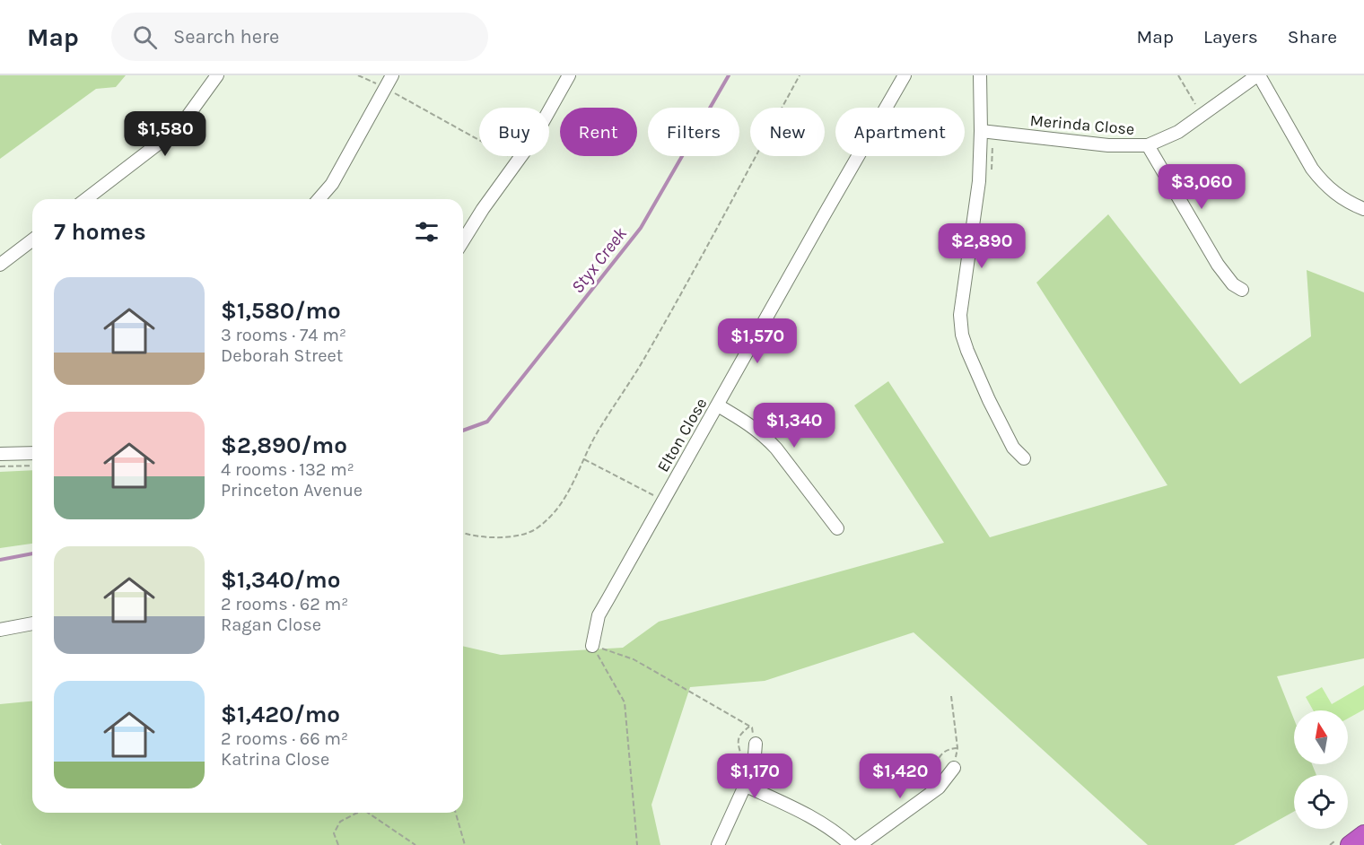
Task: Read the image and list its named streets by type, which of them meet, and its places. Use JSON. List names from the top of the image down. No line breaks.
{"streets":{"street":["Merinda Close","Elton Close"]},"water":["Styx Creek"],"north":"top","page":{"header":"Map","search":"Search here","nav":["Map","Layers","Share"],"chip":["Buy","Rent","Filters","New","Apartment"],"price":["$1,580","$3,060","$2,890","$1,570","$1,340","$1,170","$1,420"],"heading":"7 homes","list":[{"name":"$1,580/mo","note":"3 rooms · 74 m² · Deborah Street"},{"name":"$2,890/mo","note":"4 rooms · 132 m² · Princeton Avenue"},{"name":"$1,340/mo","note":"2 rooms · 62 m² · Ragan Close"},{"name":"$1,420/mo","note":"2 rooms · 66 m² · Katrina Close"}]}}
